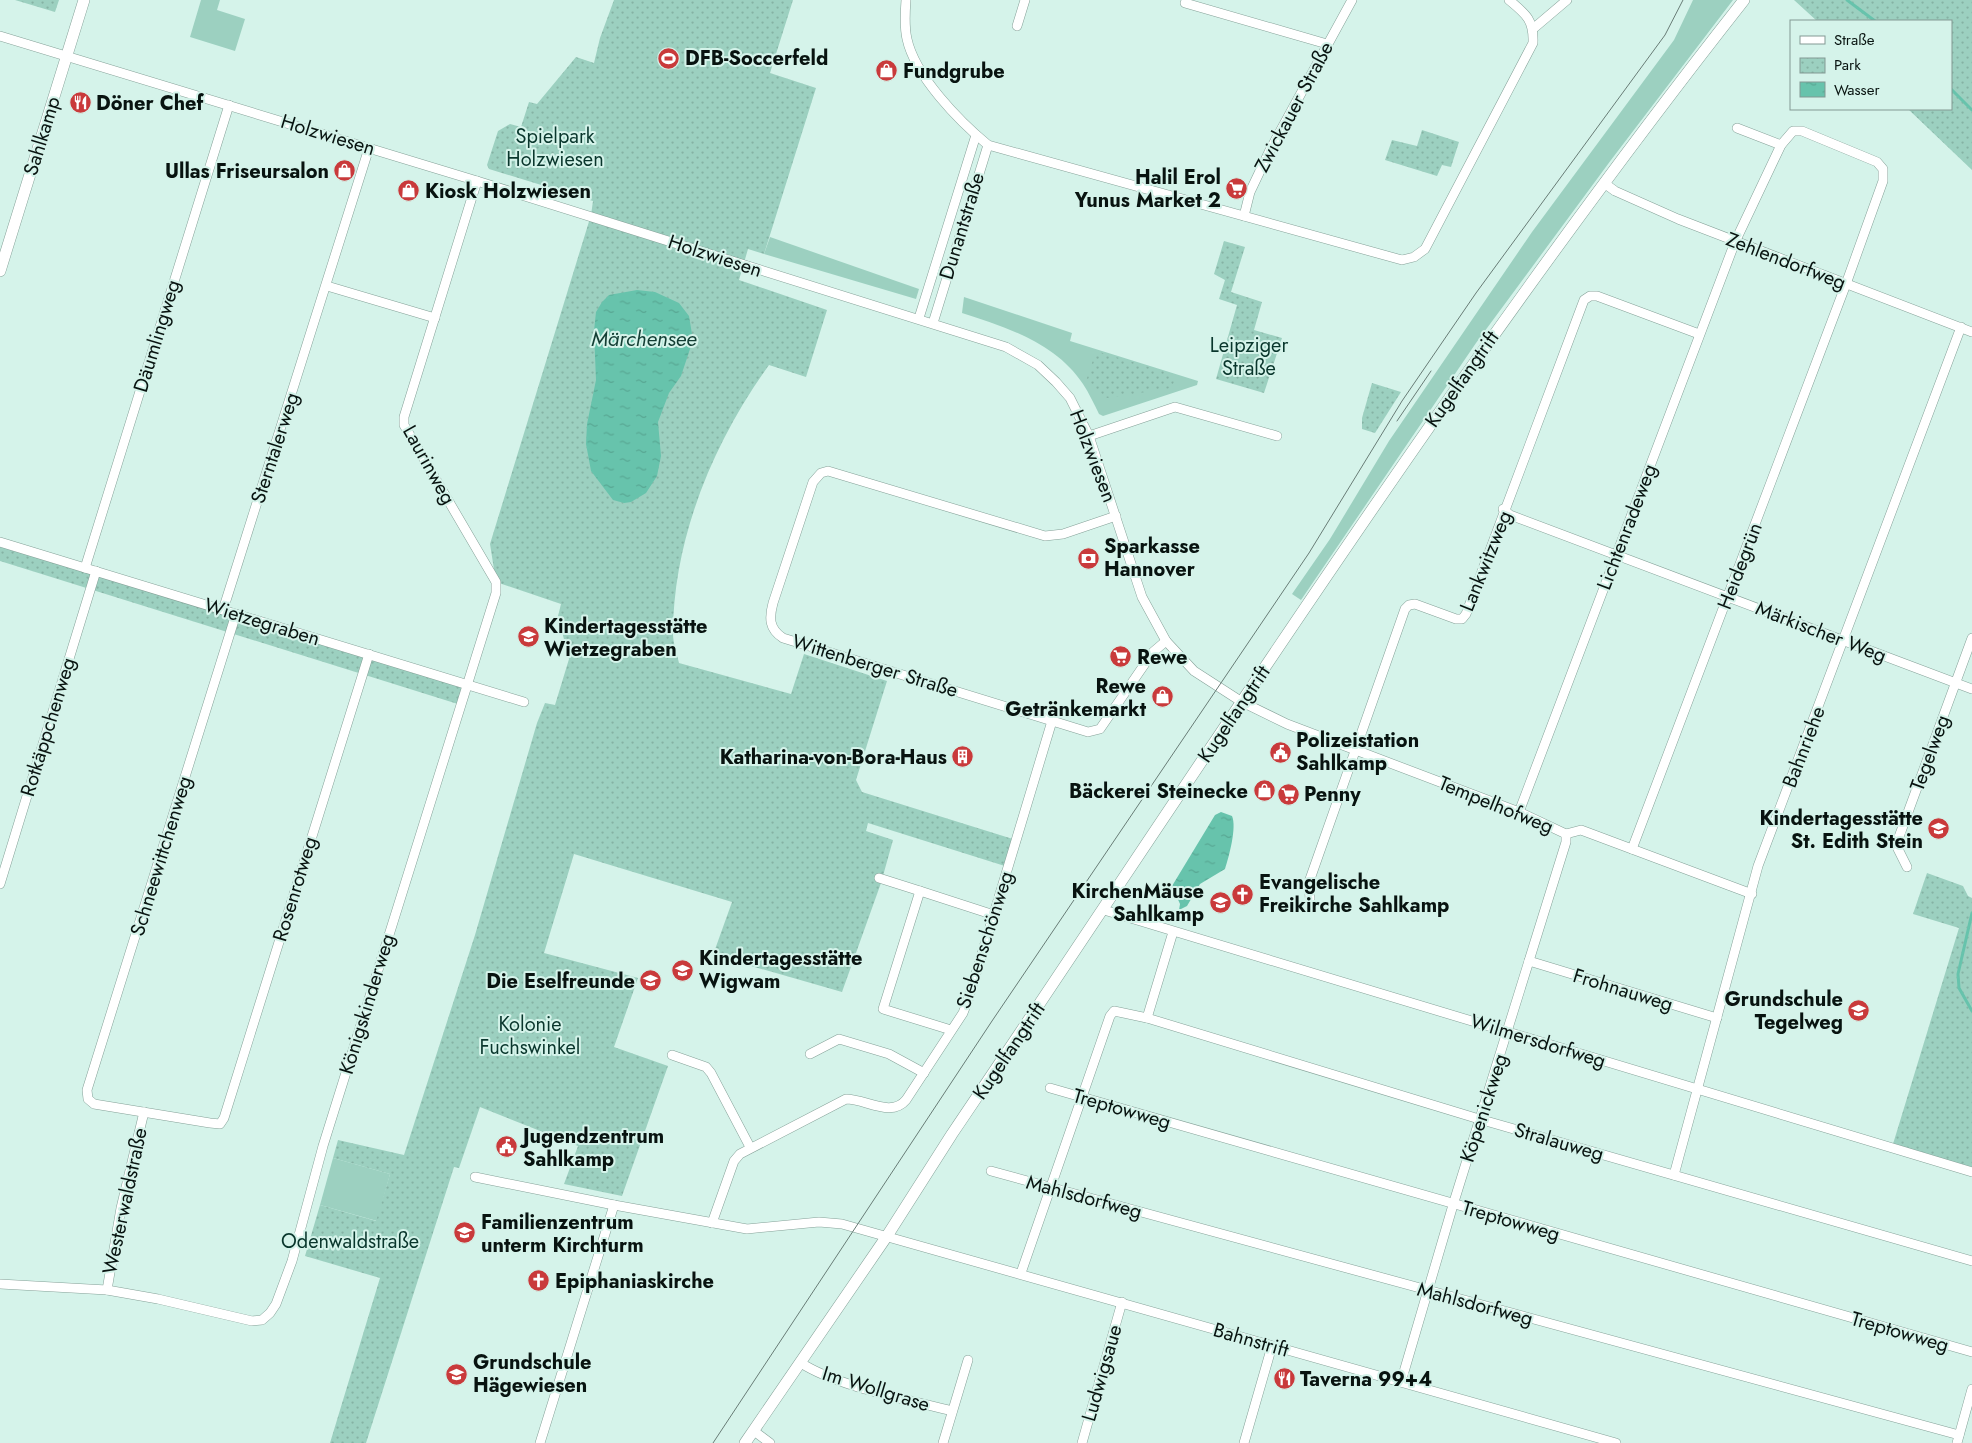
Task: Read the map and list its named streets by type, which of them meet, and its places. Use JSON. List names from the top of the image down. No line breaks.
{"streets":{"street":["Zwickauer Straße","Holzwiesen","Sahlkamp","Dunantstraße","Zehlendorfweg","Däumlingweg","Kugelfangtrift","Sterntalerweg","Laurinweg","Lichtenradeweg","Lankwitzweg","Heidegrün","Wietzegraben","Märkischer Weg","Wittenberger Straße","Rotkäppchenweg","Bahnriehe","Tegelweg","Tempelhofweg","Schneewittchenweg","Rosenrotweg","Siebenschönweg","Frohnauweg","Königskinderweg","Wilmersdorfweg","Köpenickweg","Treptowweg","Stralauweg","Mahlsdorfweg","Westerwaldstraße","Bahnstrift","Ludwigsaue","Im Wollgrase"]},"crossings":[["Holzwiesen","Sahlkamp"],["Holzwiesen","Dunantstraße"],["Holzwiesen","Däumlingweg"],["Holzwiesen","Kugelfangtrift"],["Holzwiesen","Sterntalerweg"],["Holzwiesen","Laurinweg"],["Holzwiesen","Wittenberger Straße"],["Holzwiesen","Tempelhofweg"],["Zehlendorfweg","Kugelfangtrift"],["Zehlendorfweg","Lichtenradeweg"],["Zehlendorfweg","Heidegrün"],["Zehlendorfweg","Bahnriehe"],["Däumlingweg","Wietzegraben"],["Kugelfangtrift","Tempelhofweg"],["Kugelfangtrift","Wilmersdorfweg"],["Kugelfangtrift","Bahnstrift"],["Kugelfangtrift","Im Wollgrase"],["Sterntalerweg","Wietzegraben"],["Laurinweg","Wietzegraben"],["Laurinweg","Königskinderweg"],["Lichtenradeweg","Lankwitzweg"],["Lichtenradeweg","Heidegrün"],["Lichtenradeweg","Märkischer Weg"],["Lichtenradeweg","Tempelhofweg"],["Lankwitzweg","Märkischer Weg"],["Lankwitzweg","Tempelhofweg"],["Heidegrün","Märkischer Weg"],["Heidegrün","Tempelhofweg"],["Wietzegraben","Rotkäppchenweg"],["Wietzegraben","Schneewittchenweg"],["Wietzegraben","Rosenrotweg"],["Wietzegraben","Königskinderweg"],["Märkischer Weg","Bahnriehe"],["Märkischer Weg","Tegelweg"],["Wittenberger Straße","Siebenschönweg"],["Bahnriehe","Tempelhofweg"],["Bahnriehe","Frohnauweg"],["Bahnriehe","Wilmersdorfweg"],["Bahnriehe","Stralauweg"],["Tempelhofweg","Köpenickweg"],["Schneewittchenweg","Rosenrotweg"],["Schneewittchenweg","Westerwaldstraße"],["Rosenrotweg","Westerwaldstraße"],["Siebenschönweg","Bahnstrift"],["Frohnauweg","Köpenickweg"],["Königskinderweg","Westerwaldstraße"],["Wilmersdorfweg","Köpenickweg"],["Köpenickweg","Treptowweg"],["Köpenickweg","Stralauweg"],["Köpenickweg","Mahlsdorfweg"],["Köpenickweg","Bahnstrift"],["Treptowweg","Stralauweg"],["Bahnstrift","Ludwigsaue"]],"water":["Märchensee"],"parks":["Spielpark Holzwiesen","Leipziger Straße","Kolonie Fuchswinkel","Odenwaldstraße"],"places":{"sports":["DFB-Soccerfeld"],"shop":["Fundgrube","Ullas Friseursalon","Kiosk Holzwiesen","Rewe Getränkemarkt","Bäckerei Steinecke"],"restaurant":["Döner Chef","Taverna 99+4"],"supermarket":["Halil Erol Yunus Market 2","Rewe","Penny"],"bank":["Sparkasse Hannover"],"school or university":["Kindertagesstätte Wietzegraben","Kindertagesstätte St. Edith Stein","KirchenMäuse Sahlkamp","Kindertagesstätte Wigwam","Die Eselfreunde","Grundschule Tegelweg","Familienzentrum unterm Kirchturm","Grundschule Hägewiesen"],"public building":["Polizeistation Sahlkamp","Jugendzentrum Sahlkamp"],"building":["Katharina-von-Bora-Haus"],"church":["Evangelische Freikirche Sahlkamp","Epiphaniaskirche"]},"legend":["Straße","Park","Wasser"]}
